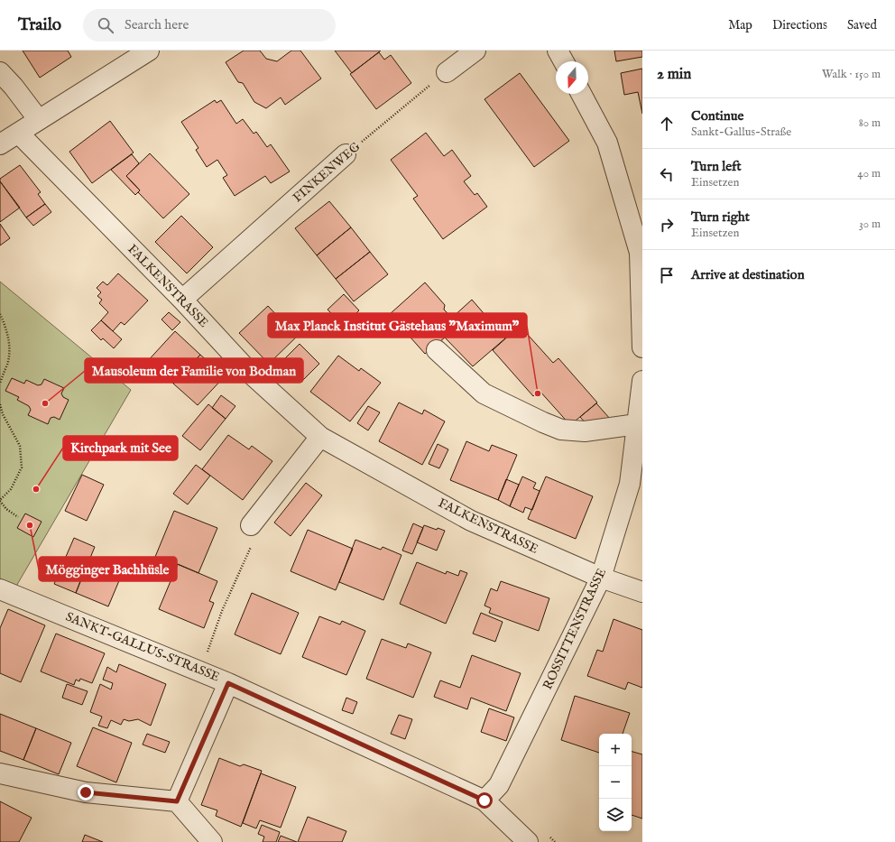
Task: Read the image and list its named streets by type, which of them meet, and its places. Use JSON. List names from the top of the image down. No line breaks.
{"streets":{"street":["FINKENWEG","FALKENSTRASSE","ROSSITTENSTRASSE","SANKT-GALLUS-STRASSE"]},"crossings":[["FINKENWEG","FALKENSTRASSE"],["FALKENSTRASSE","ROSSITTENSTRASSE"],["ROSSITTENSTRASSE","SANKT-GALLUS-STRASSE"]],"places":["Max Planck Institut Gästehaus \"Maximum\"","Mausoleum der Familie von Bodman","Kirchpark mit See","Mögginger Bachhüsle"],"north":"bottom","page":{"header":"Trailo","search":"Search here","nav":["Map","Directions","Saved"],"heading":["2 min","Walk · 150 m"],"list":[["Continue","Sankt-Gallus-Straße","80 m"],["Turn left","Einsetzen","40 m"],["Turn right","Einsetzen","30 m"],"Arrive at destination"],"map_buttons":["+","−"]}}
